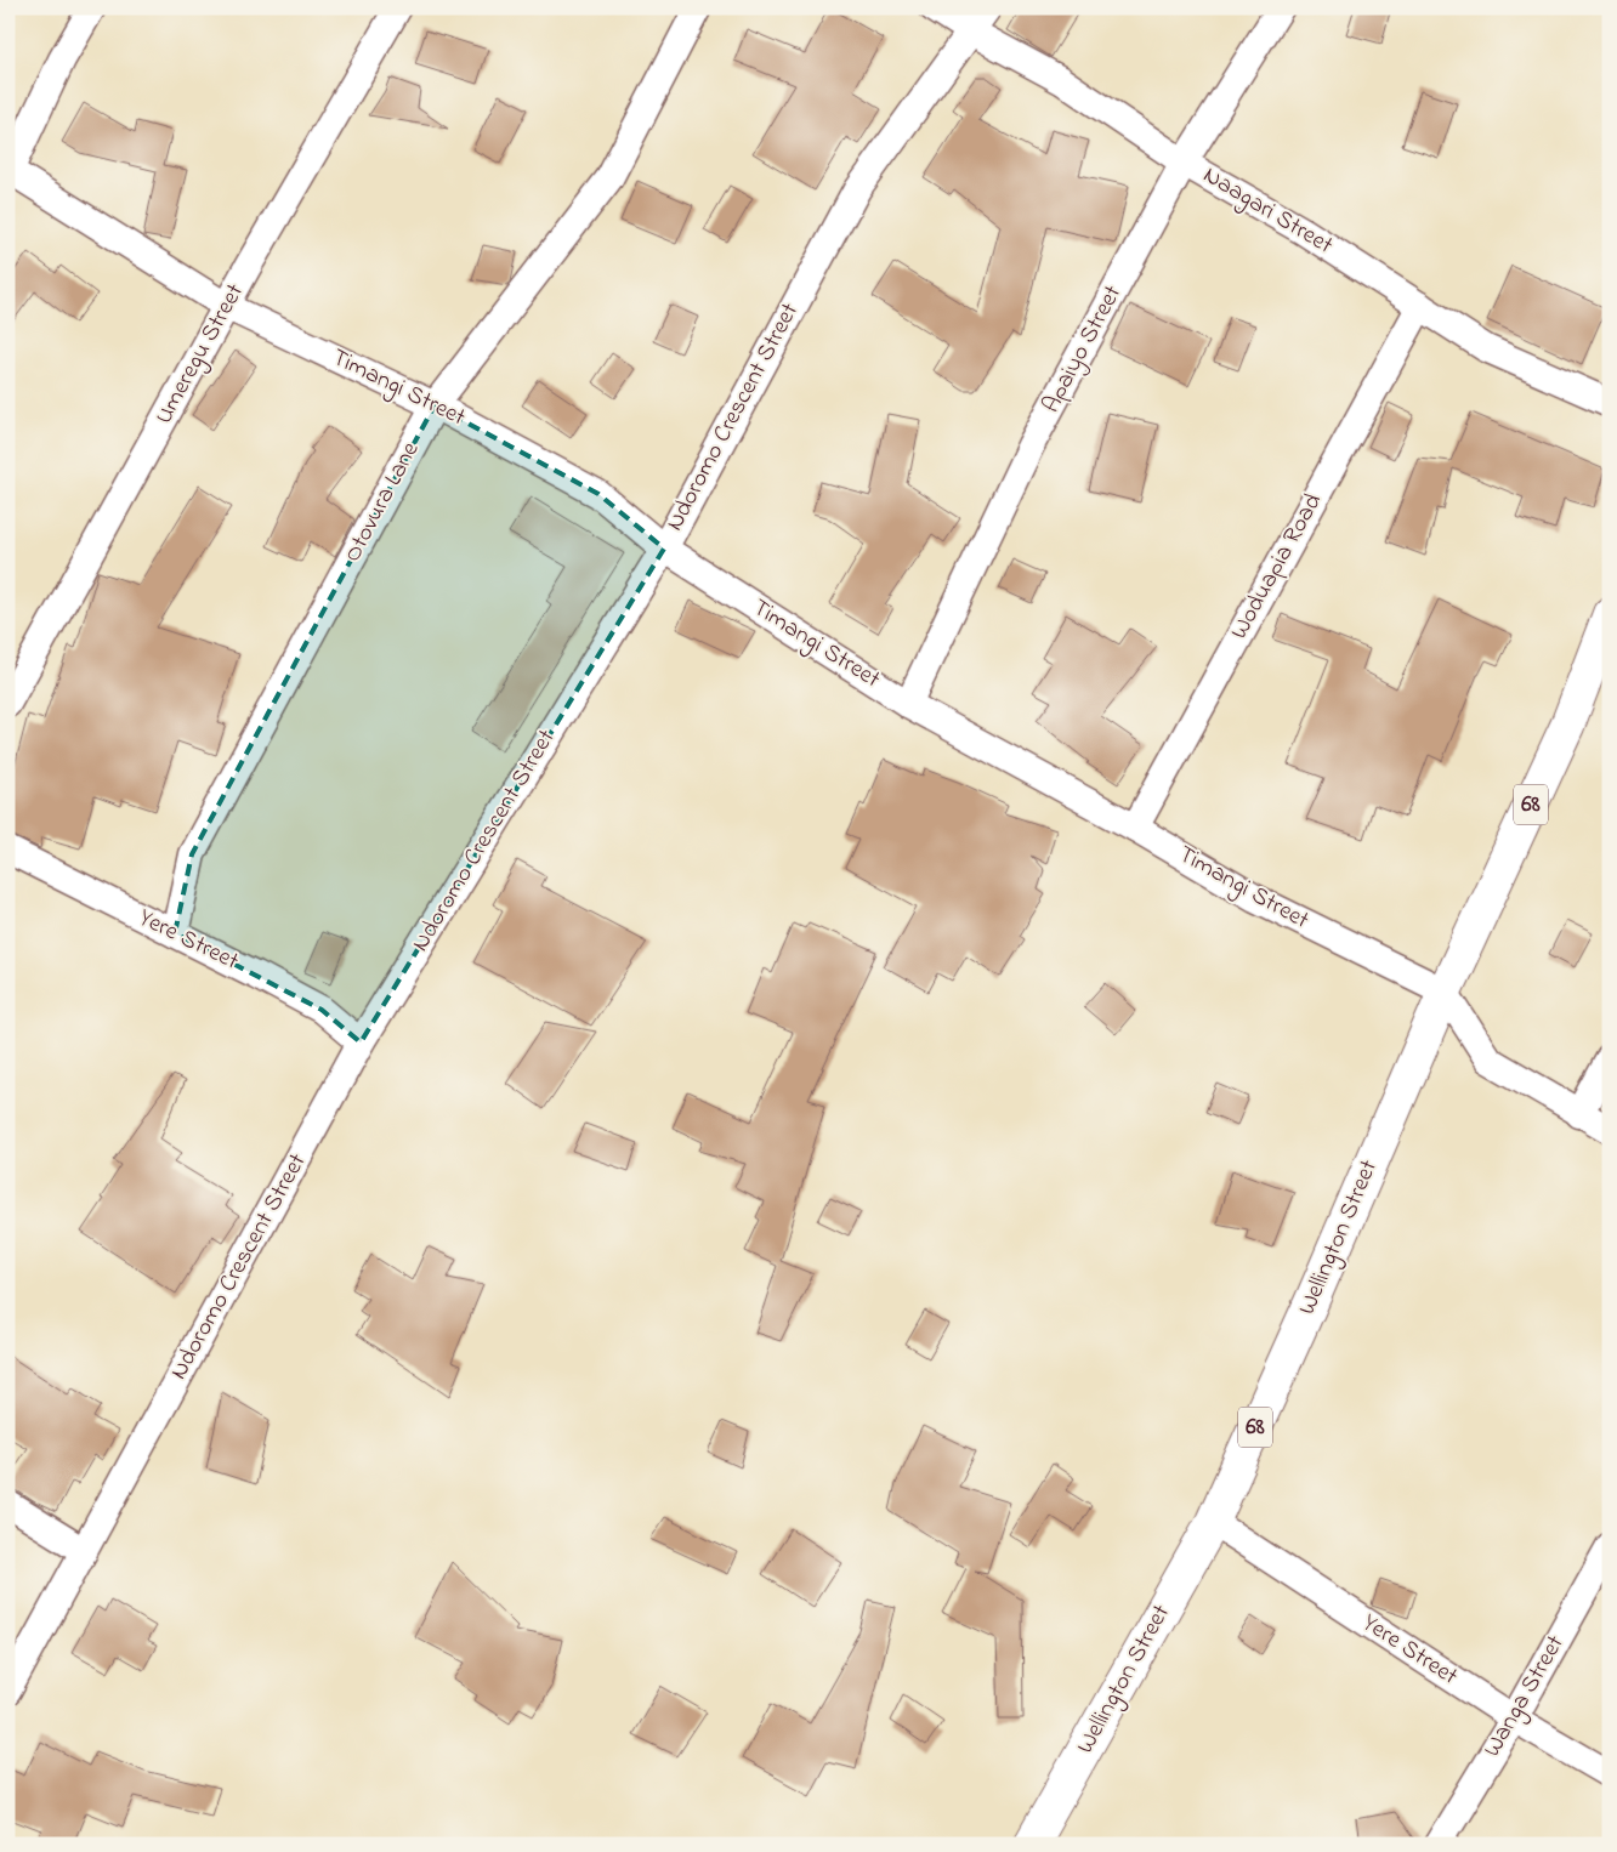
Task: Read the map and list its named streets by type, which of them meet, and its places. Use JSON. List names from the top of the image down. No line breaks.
{"streets":{"main road":["68","Wellington Street"],"street":["Naagari Street","Apaiyo Street","Umeregu Street","Timangi Street","Ndoromo Crescent Street","Otovura Lane","Woduapia Road","Yere Street","Wanga Street"]},"crossings":[["Naagari Street","Apaiyo Street"],["Naagari Street","Ndoromo Crescent Street"],["Naagari Street","Woduapia Road"],["Apaiyo Street","Timangi Street"],["Umeregu Street","Timangi Street"],["Timangi Street","Ndoromo Crescent Street"],["Timangi Street","Otovura Lane"],["Timangi Street","Woduapia Road"],["Timangi Street","Wellington Street"],["Ndoromo Crescent Street","Yere Street"],["Otovura Lane","Yere Street"],["Yere Street","Wellington Street"],["Yere Street","Wanga Street"]]}
